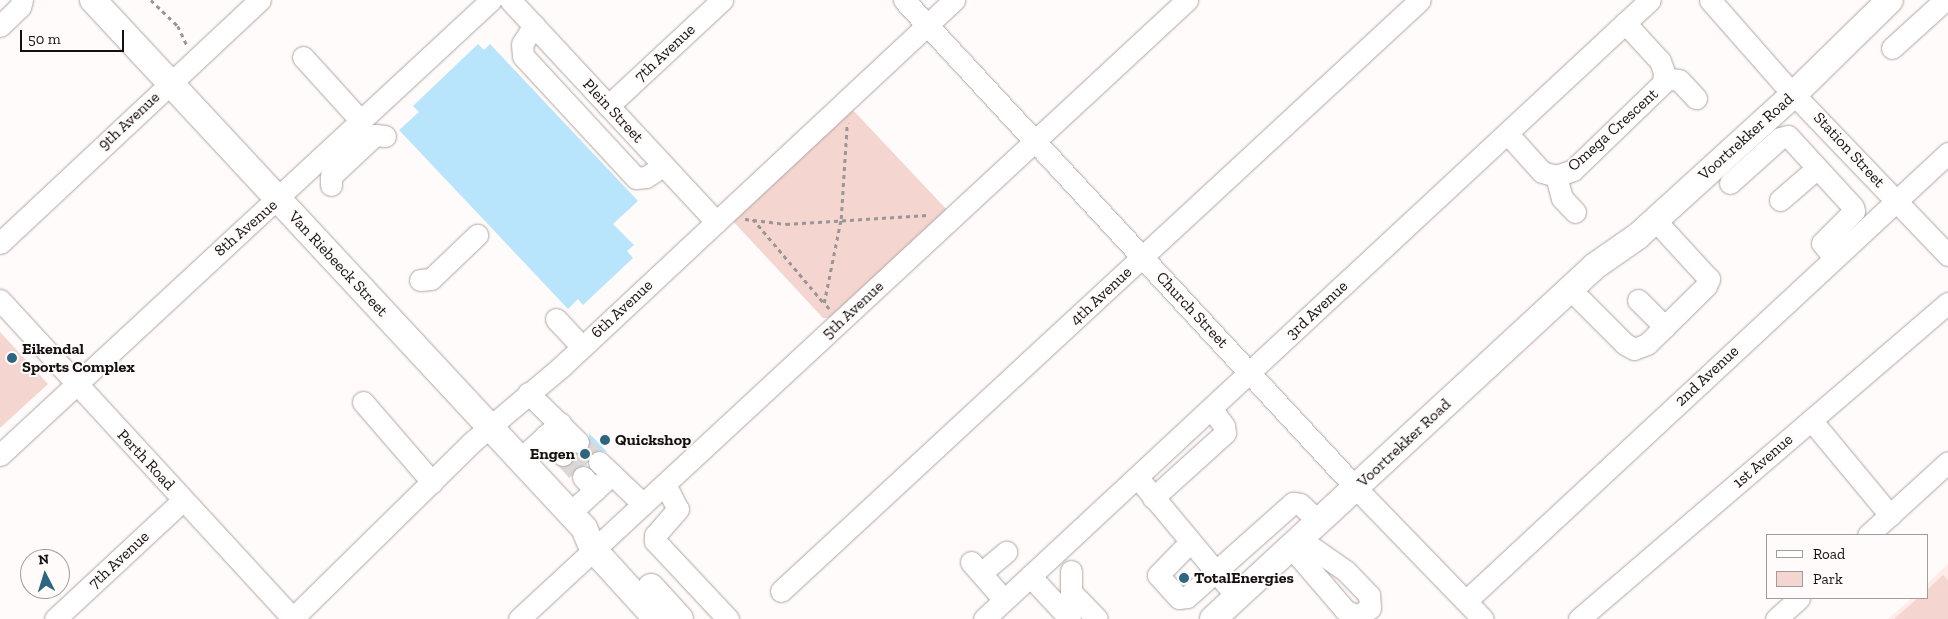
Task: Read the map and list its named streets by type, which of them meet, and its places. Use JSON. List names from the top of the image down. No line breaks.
{"streets":{"main road":["Voortrekker Road","Van Riebeeck Street"],"street":["7th Avenue","Plein Street","9th Avenue","Omega Crescent","Station Street","8th Avenue","4th Avenue","6th Avenue","5th Avenue","Church Street","3rd Avenue","2nd Avenue","Perth Road","1st Avenue"]},"crossings":[["7th Avenue","Plein Street"],["7th Avenue","Perth Road"],["Plein Street","6th Avenue"],["9th Avenue","Van Riebeeck Street"],["Omega Crescent","3rd Avenue"],["Voortrekker Road","Station Street"],["Voortrekker Road","Church Street"],["Station Street","2nd Avenue"],["8th Avenue","Van Riebeeck Street"],["8th Avenue","Perth Road"],["Van Riebeeck Street","6th Avenue"],["Van Riebeeck Street","5th Avenue"],["4th Avenue","Church Street"],["6th Avenue","Church Street"],["6th Avenue","Perth Road"],["5th Avenue","Church Street"],["Church Street","3rd Avenue"],["Church Street","2nd Avenue"]],"places":["Eikendal Sports Complex","Quickshop","Engen","TotalEnergies"],"legend":["Road","Park"],"scale_bar":"50 m","north":"top"}
